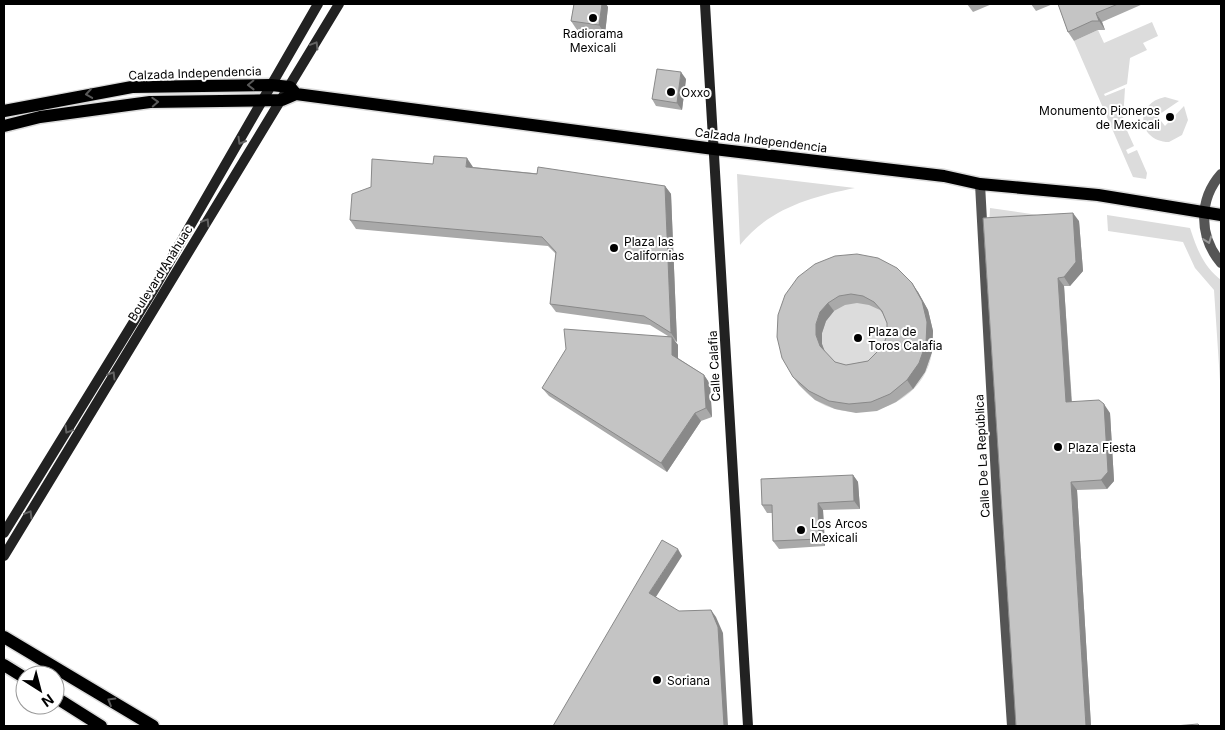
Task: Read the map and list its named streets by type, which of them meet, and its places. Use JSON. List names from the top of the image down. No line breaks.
{"streets":{"main road":["Calzada Independencia","Boulevard Anáhuac","Calle Calafia"],"street":["Calle De La República"]},"crossings":[["Calzada Independencia","Boulevard Anáhuac"],["Calzada Independencia","Calle Calafia"],["Calzada Independencia","Calle De La República"]],"places":["Radiorama Mexicali","Oxxo","Monumento Pioneros de Mexicali","Plaza las Californias","Plaza de Toros Calafia","Plaza Fiesta","Los Arcos Mexicali","Soriana"],"north":"bottom right"}
